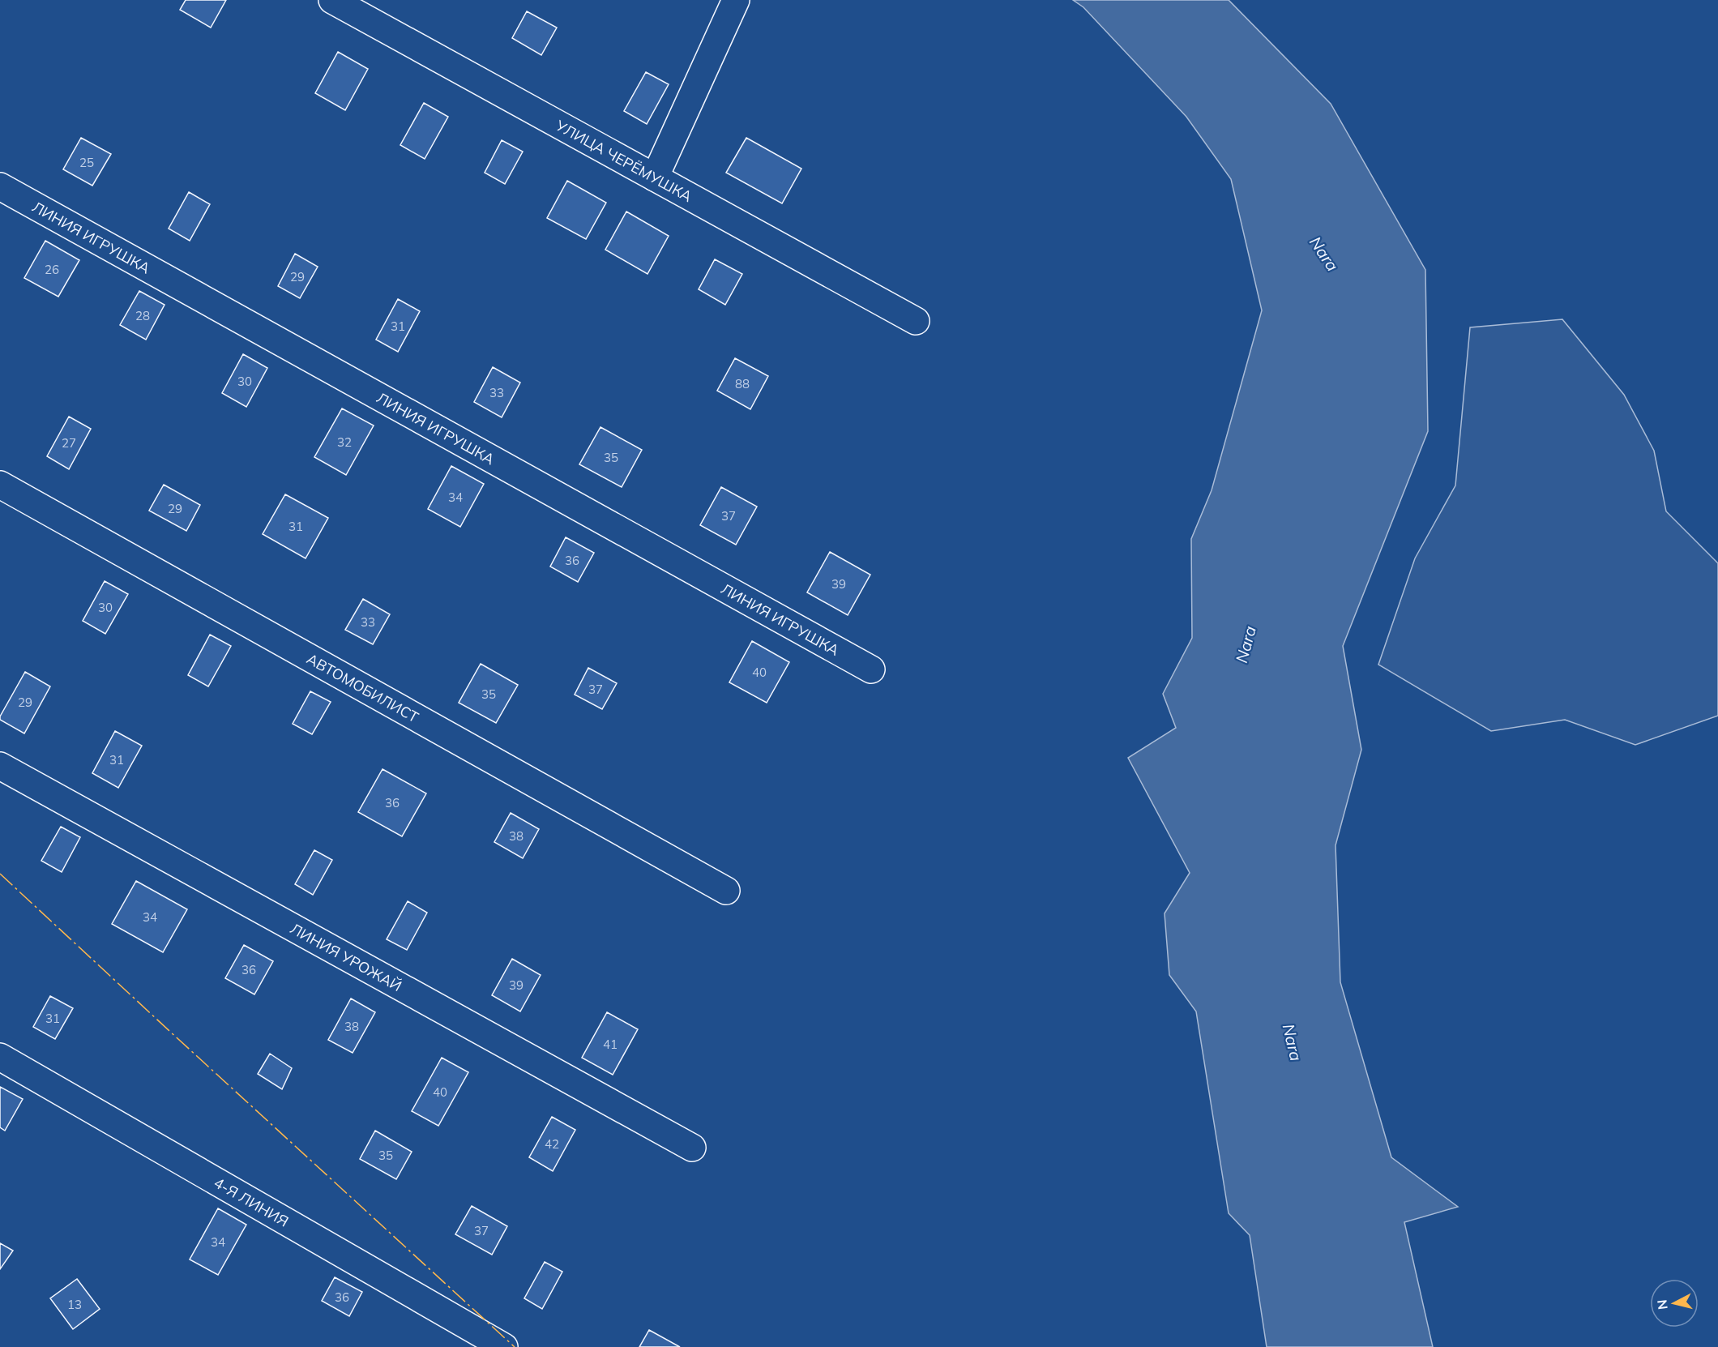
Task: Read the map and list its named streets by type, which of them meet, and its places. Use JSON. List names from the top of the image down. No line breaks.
{"streets":{"street":["УЛИЦА ЧЕРЁМУШКА","ЛИНИЯ ИГРУШКА","АВТОМОБИЛИСТ","ЛИНИЯ УРОЖАЙ","4-Я ЛИНИЯ"]},"water":["Nara"],"house_numbers":["25","26","29","28","31","30","88","33","32","27","35","34","29","37","31","36","39","30","33","40","37","35","29","31","36","38","34","36","39","31","38","41","40","42","35","37","34","36","13"],"north":"left"}
